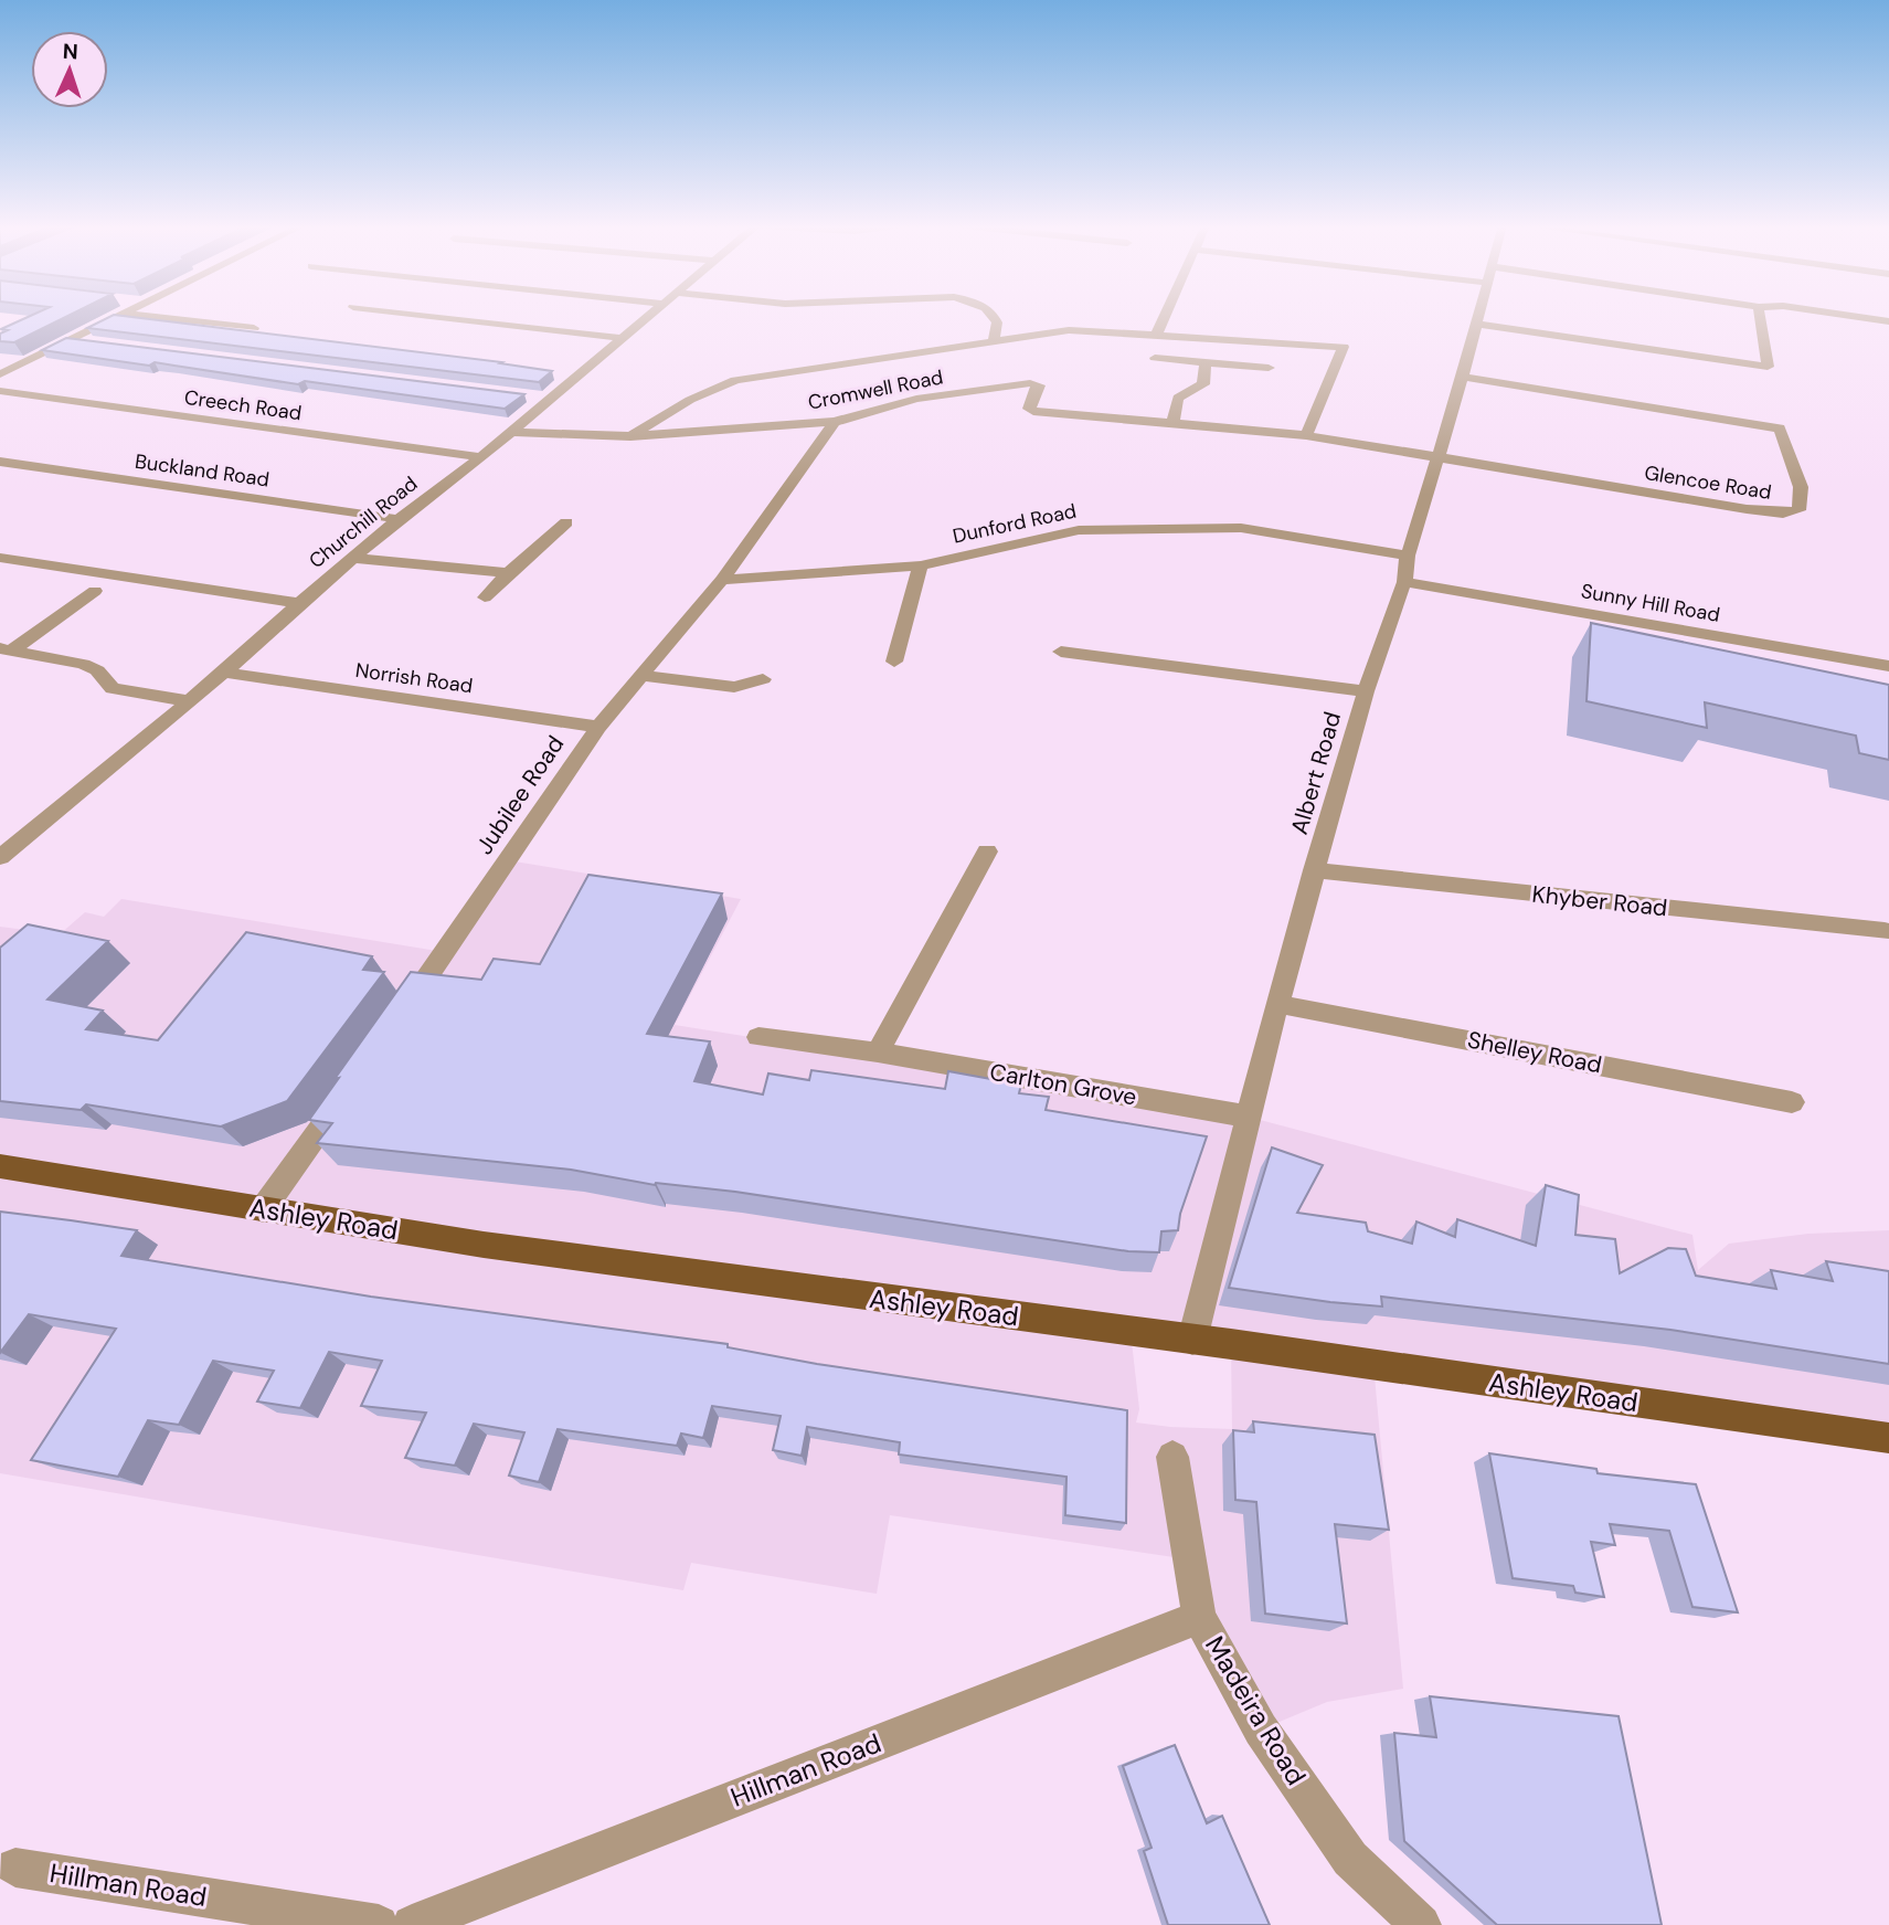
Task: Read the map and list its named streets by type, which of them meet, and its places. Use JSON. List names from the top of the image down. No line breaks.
{"streets":{"main road":["Ashley Road"],"street":["Cromwell Road","Creech Road","Buckland Road","Glencoe Road","Churchill Road","Dunford Road","Sunny Hill Road","Norrish Road","Albert Road","Jubilee Road","Khyber Road","Shelley Road","Carlton Grove","Madeira Road","Hillman Road"]},"crossings":[["Cromwell Road","Glencoe Road"],["Cromwell Road","Churchill Road"],["Cromwell Road","Albert Road"],["Cromwell Road","Jubilee Road"],["Creech Road","Churchill Road"],["Buckland Road","Churchill Road"],["Glencoe Road","Albert Road"],["Churchill Road","Norrish Road"],["Dunford Road","Albert Road"],["Dunford Road","Jubilee Road"],["Sunny Hill Road","Albert Road"],["Norrish Road","Jubilee Road"],["Albert Road","Khyber Road"],["Albert Road","Shelley Road"],["Albert Road","Carlton Grove"],["Albert Road","Ashley Road"],["Madeira Road","Hillman Road"]],"north":"top"}
